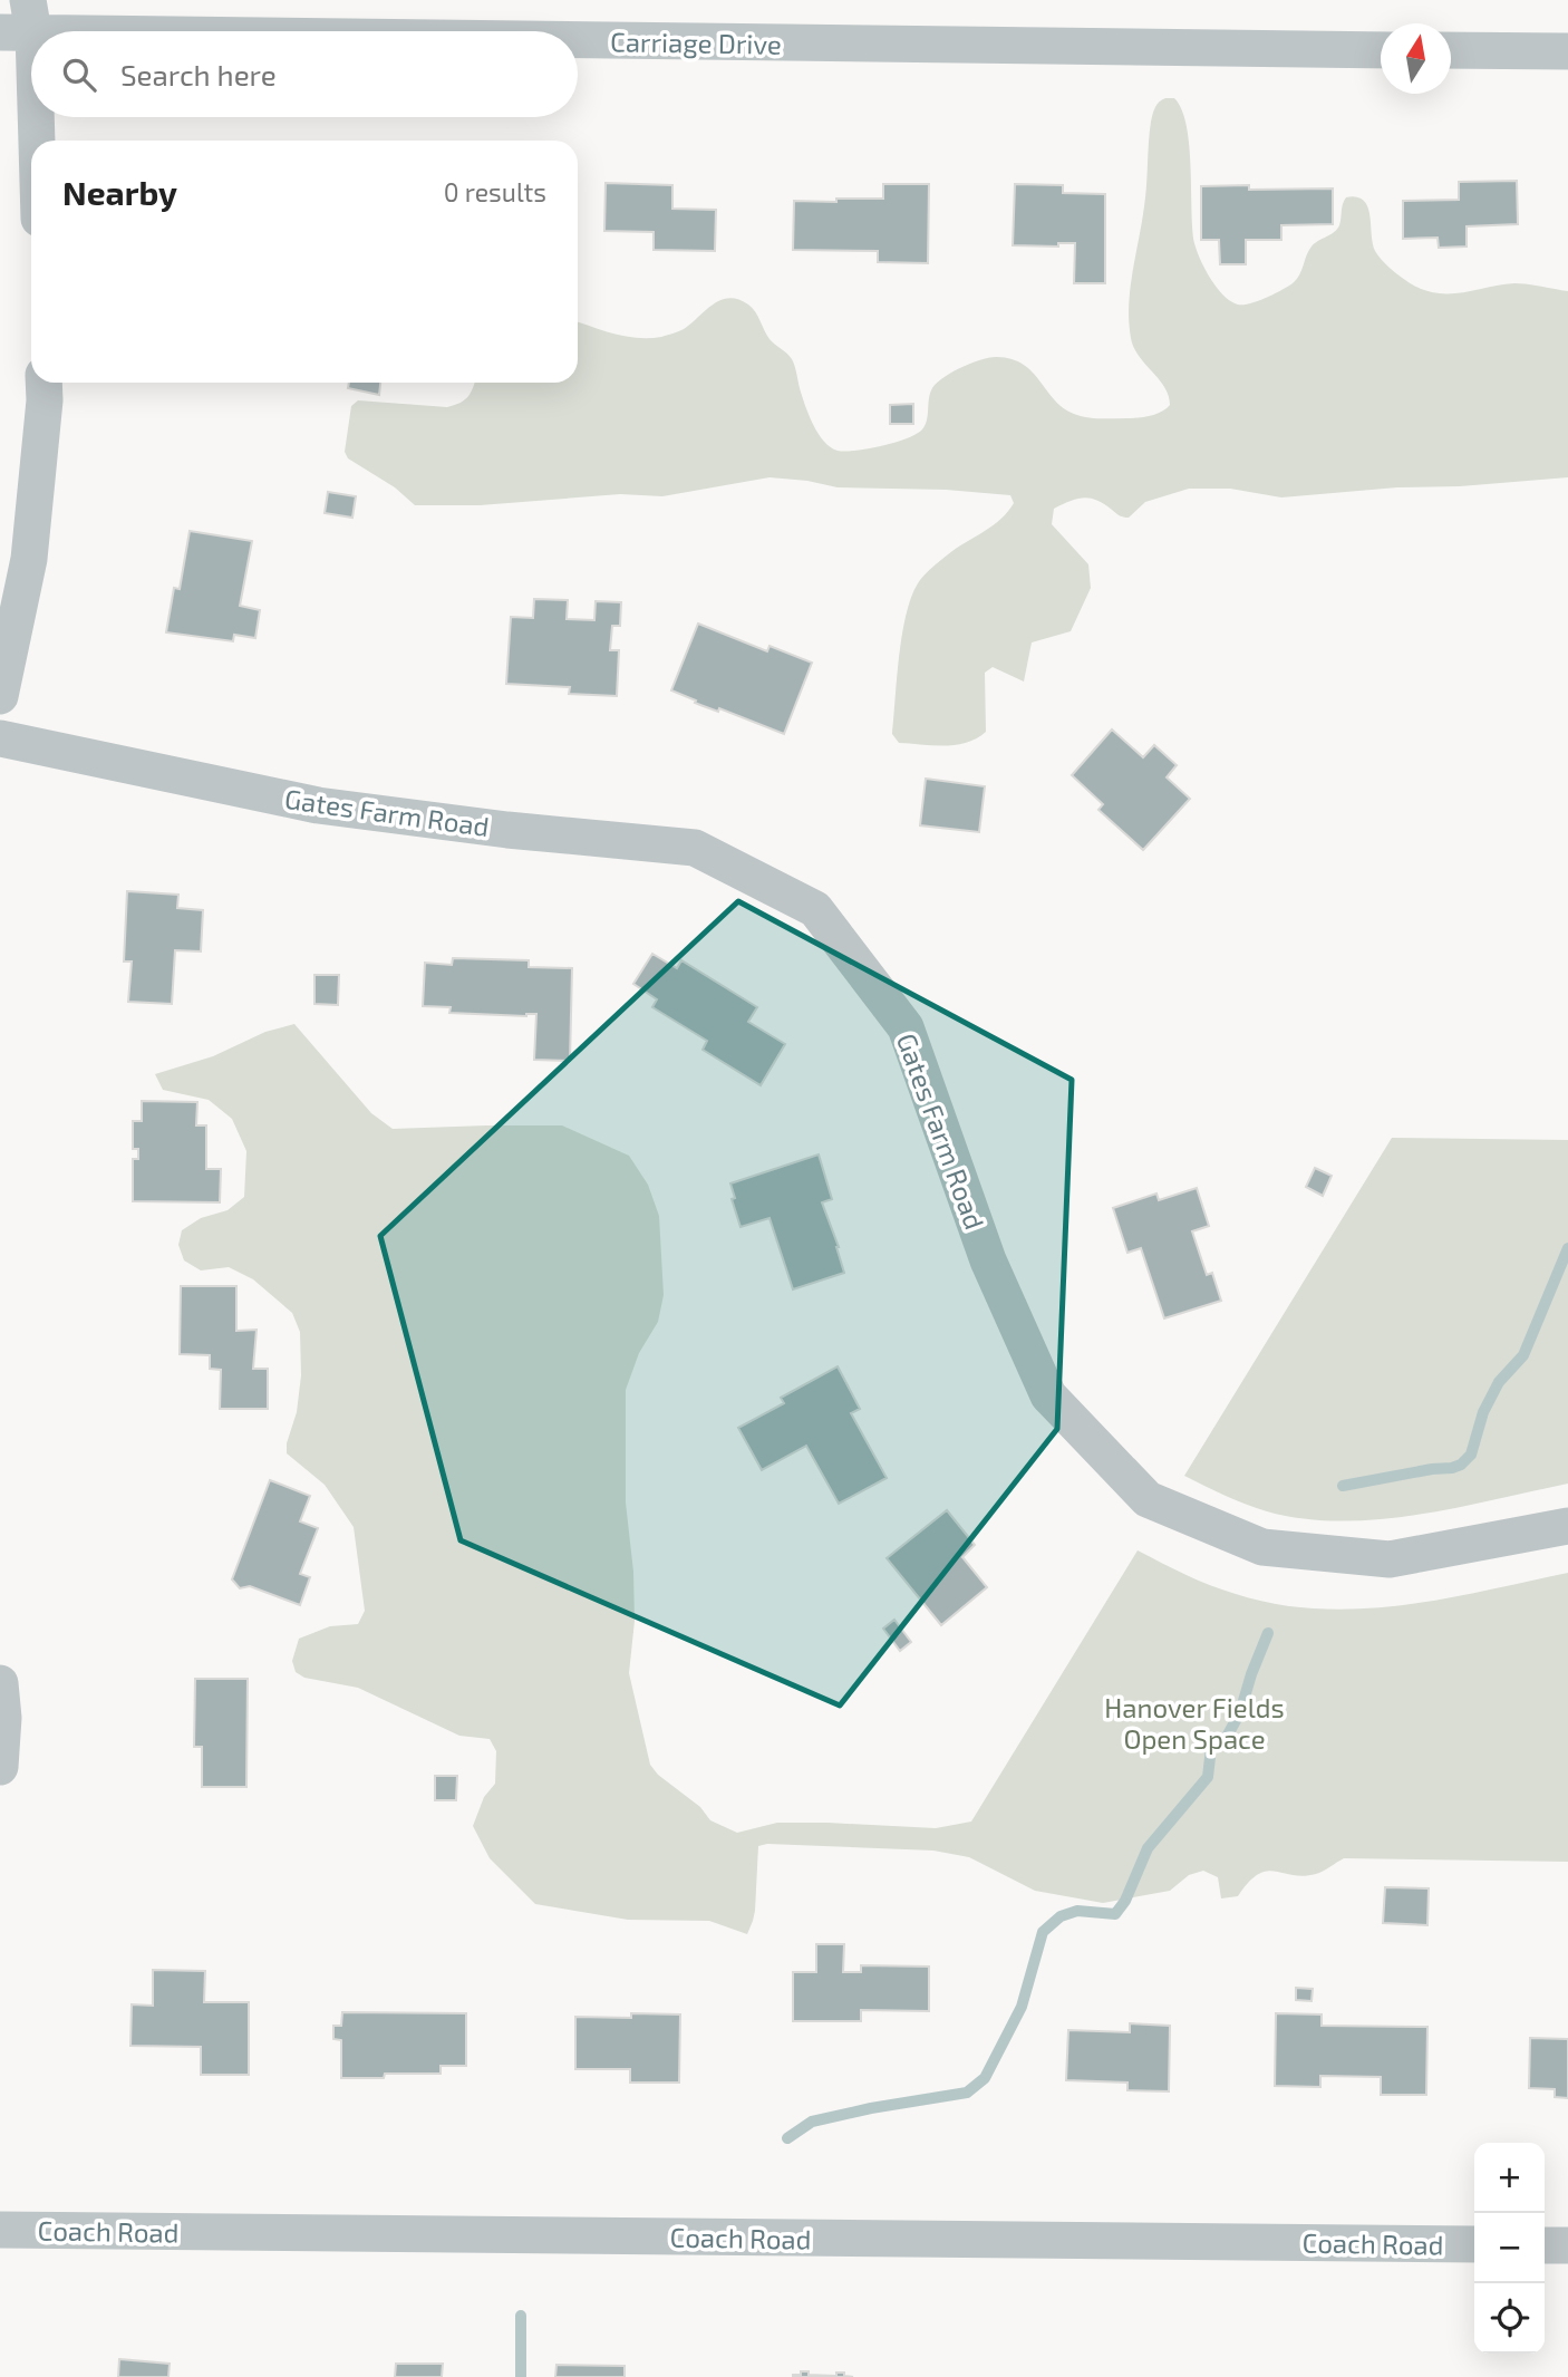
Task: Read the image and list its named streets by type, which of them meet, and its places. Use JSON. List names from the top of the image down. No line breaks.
{"streets":{"street":["Carriage Drive","Gates Farm Road","Coach Road"]},"parks":["Hanover Fields Open Space"],"north":"top","page":{"search":"Search here","heading":["Nearby","0 results"],"map_buttons":["+","−"]}}
